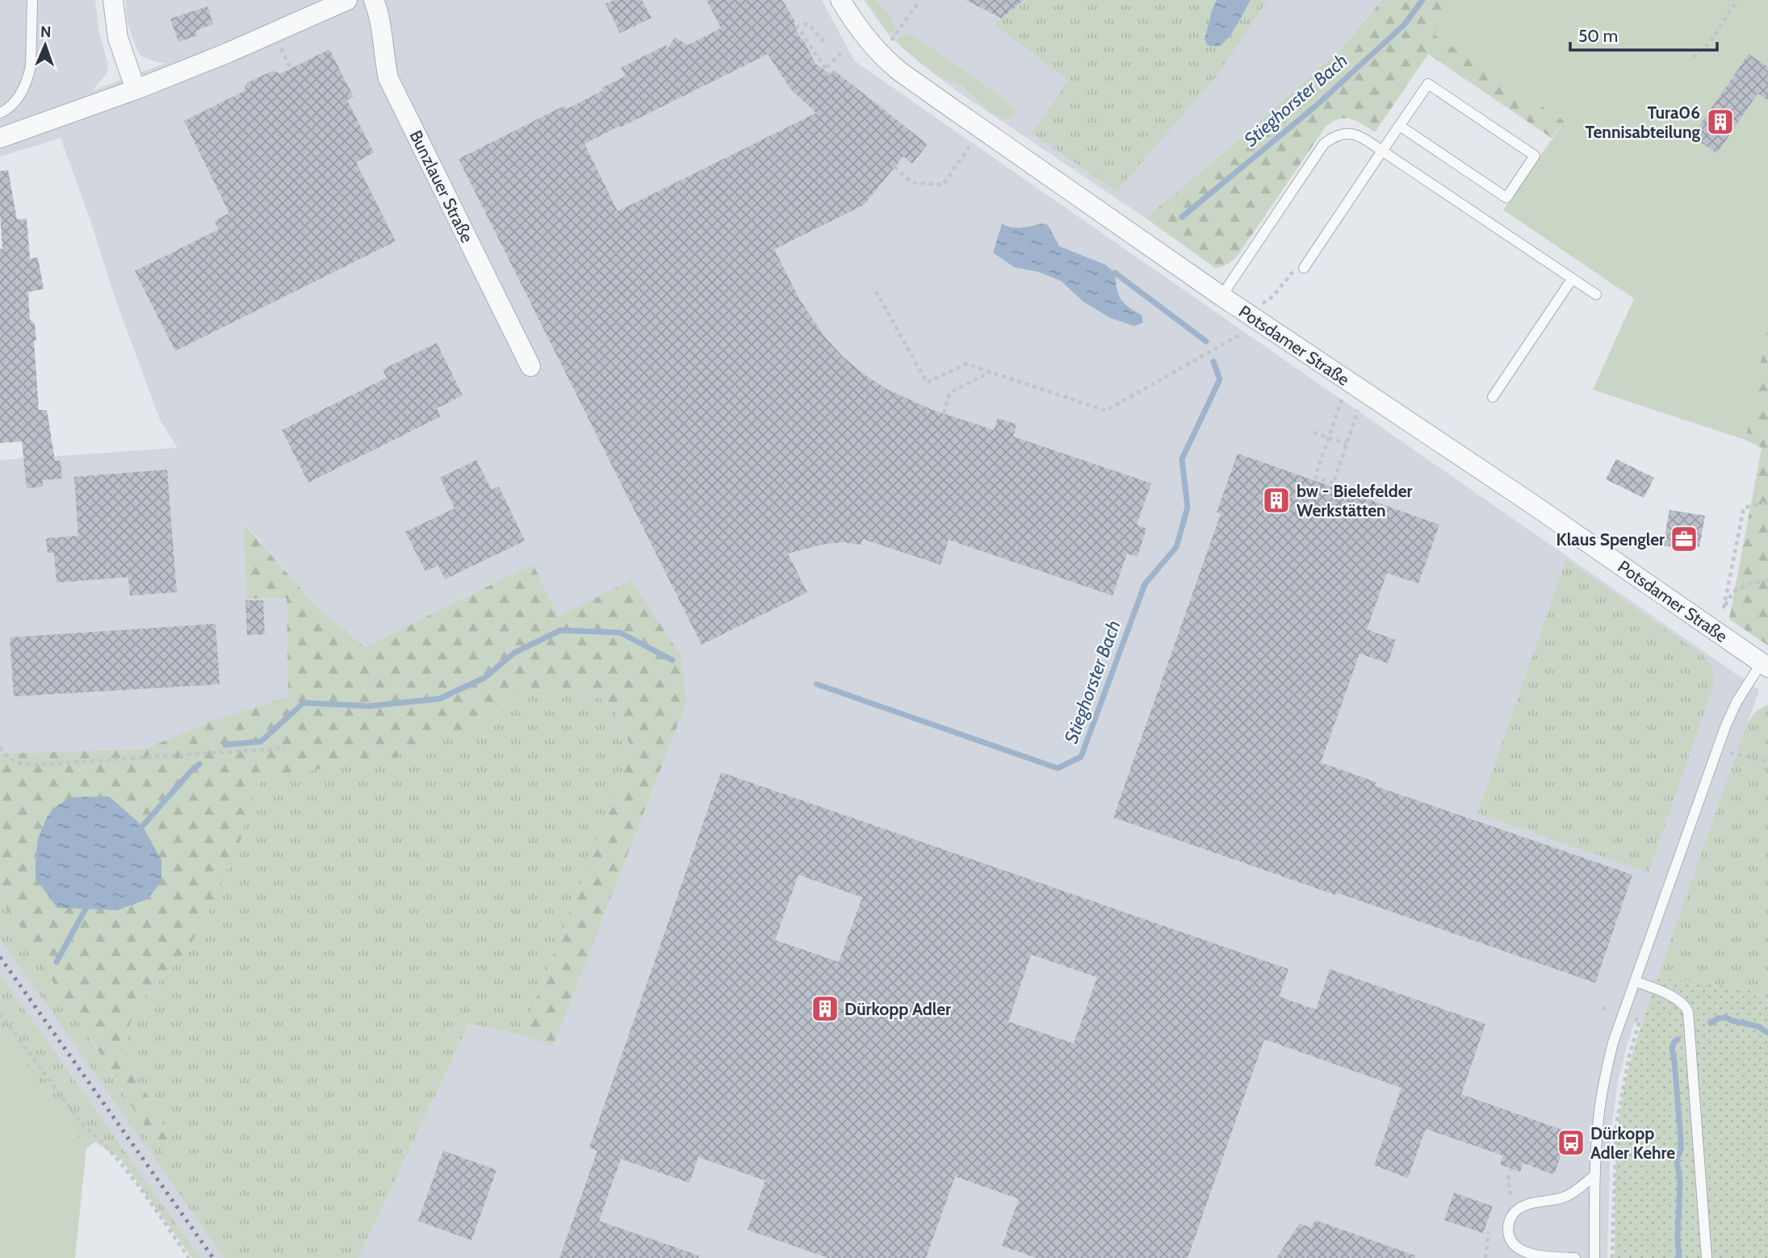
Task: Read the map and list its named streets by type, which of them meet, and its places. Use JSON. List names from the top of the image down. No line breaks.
{"streets":{"street":["Bunzlauer Straße","Potsdamer Straße"]},"water":["Stieghorster Bach"],"places":{"building":["Tura06 Tennisabteilung","bw - Bielefelder Werkstätten","Dürkopp Adler"],"office":["Klaus Spengler"],"bus stop":["Dürkopp Adler Kehre"]},"scale_bar":"50 m","north":"top"}
